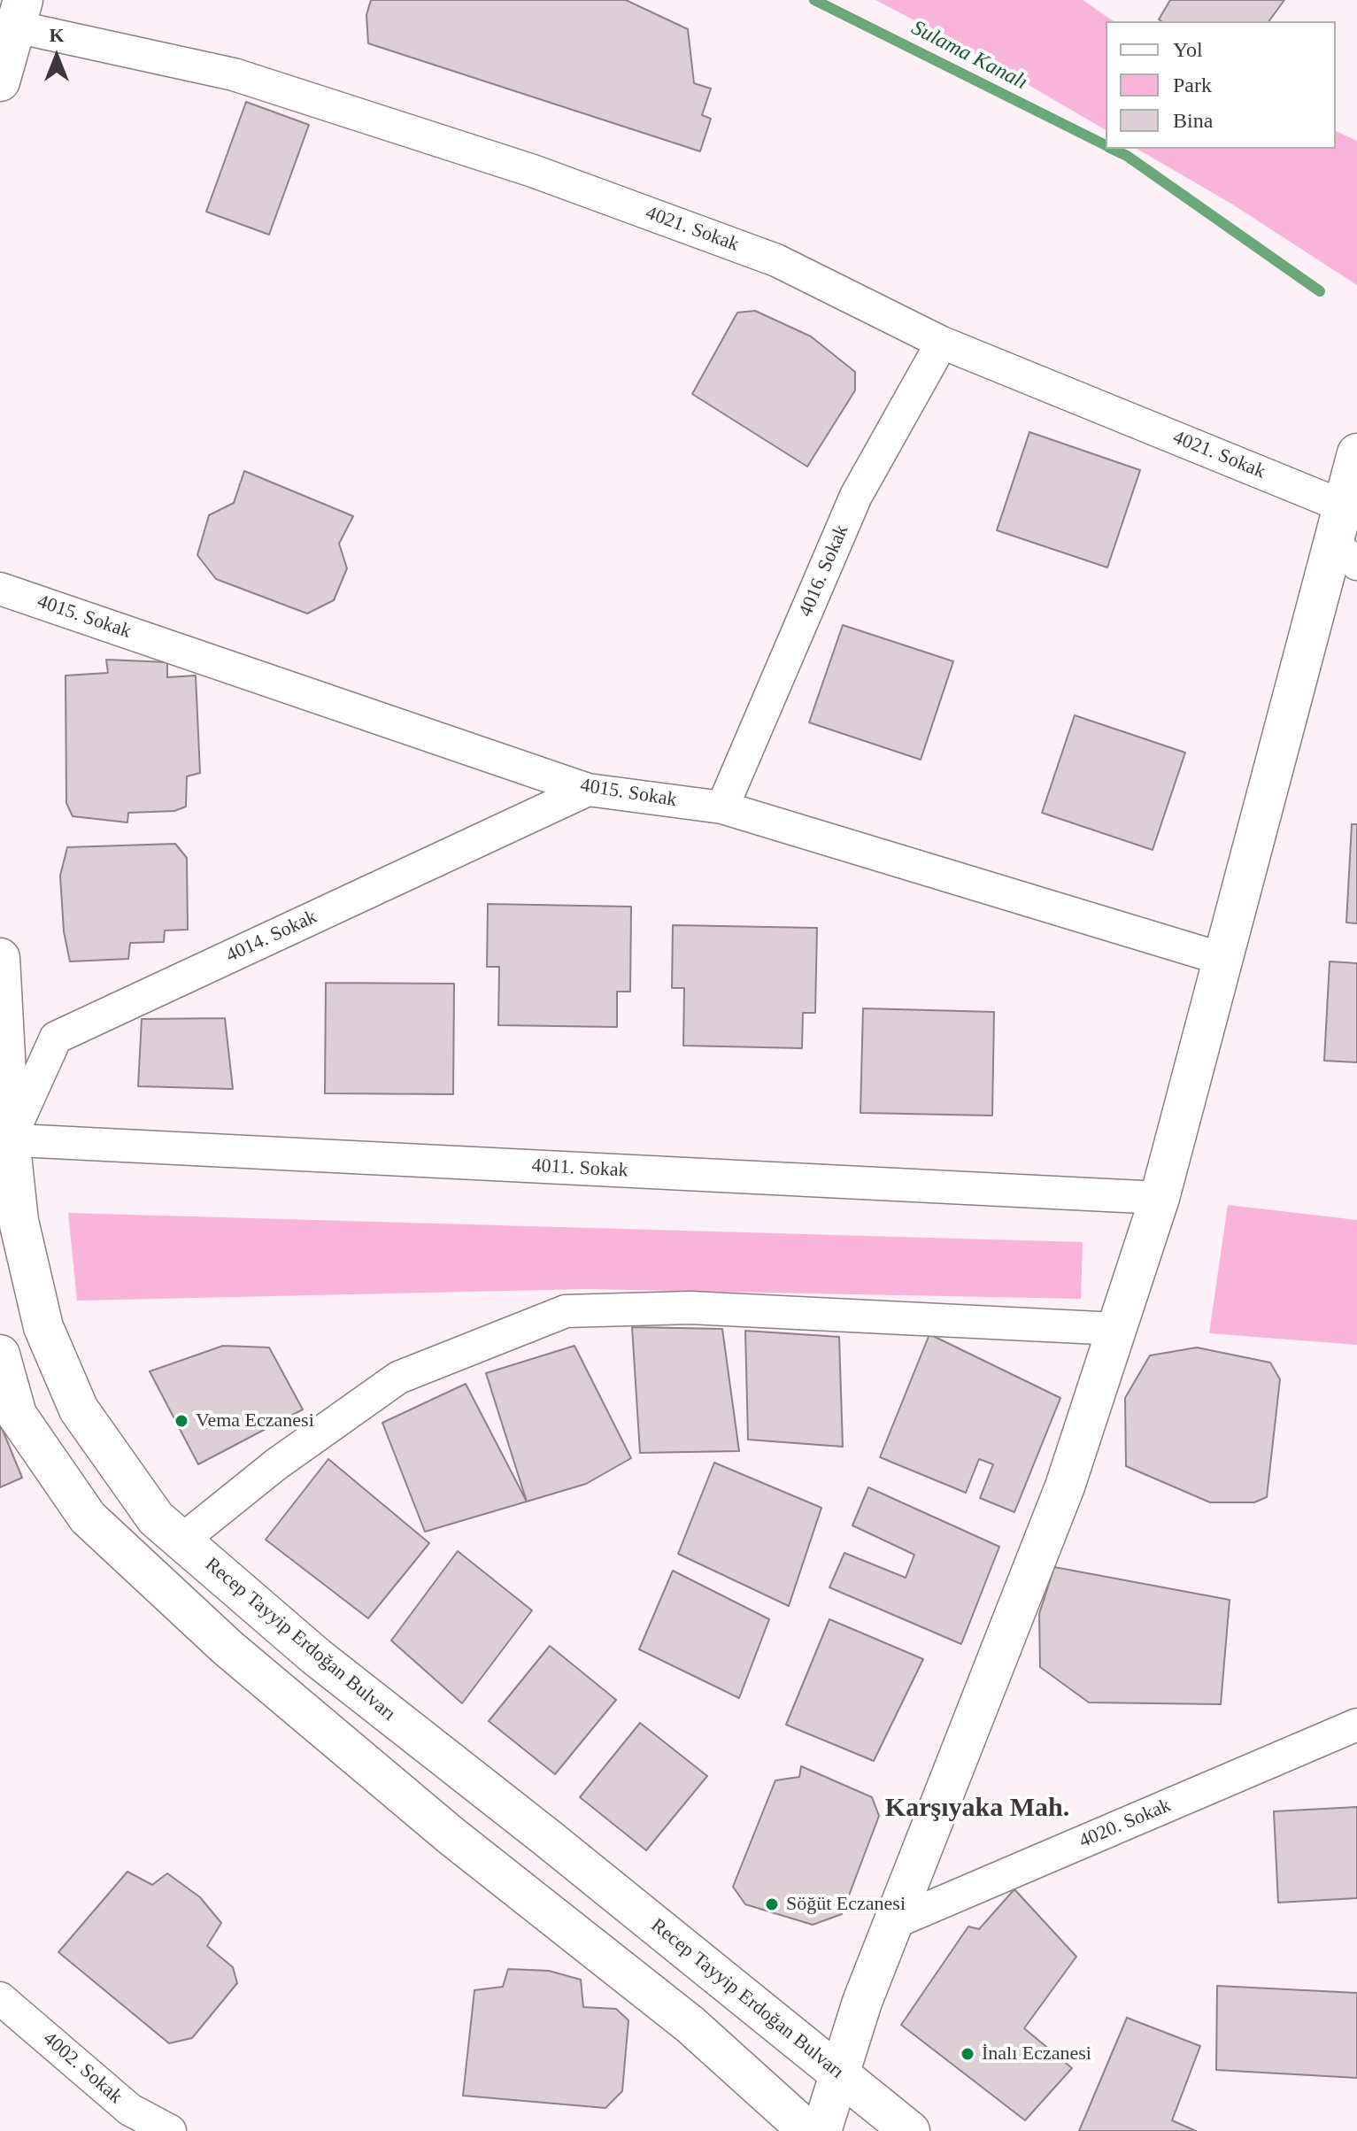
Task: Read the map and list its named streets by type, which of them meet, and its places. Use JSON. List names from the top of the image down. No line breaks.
{"streets":{"main road":["Recep Tayyip Erdoğan Bulvarı"],"street":["4021. Sokak","4016. Sokak","4015. Sokak","4014. Sokak","4011. Sokak","4020. Sokak","4002. Sokak"]},"crossings":[["4021. Sokak","4016. Sokak"],["4016. Sokak","4015. Sokak"],["4015. Sokak","4014. Sokak"],["4014. Sokak","4011. Sokak"],["4014. Sokak","Recep Tayyip Erdoğan Bulvarı"],["4011. Sokak","Recep Tayyip Erdoğan Bulvarı"]],"districts":["Karşıyaka Mah."],"water":["Sulama Kanalı"],"places":["Vema Eczanesi","Söğüt Eczanesi","İnalı Eczanesi"],"legend":["Yol","Park","Bina"],"north":"top"}
